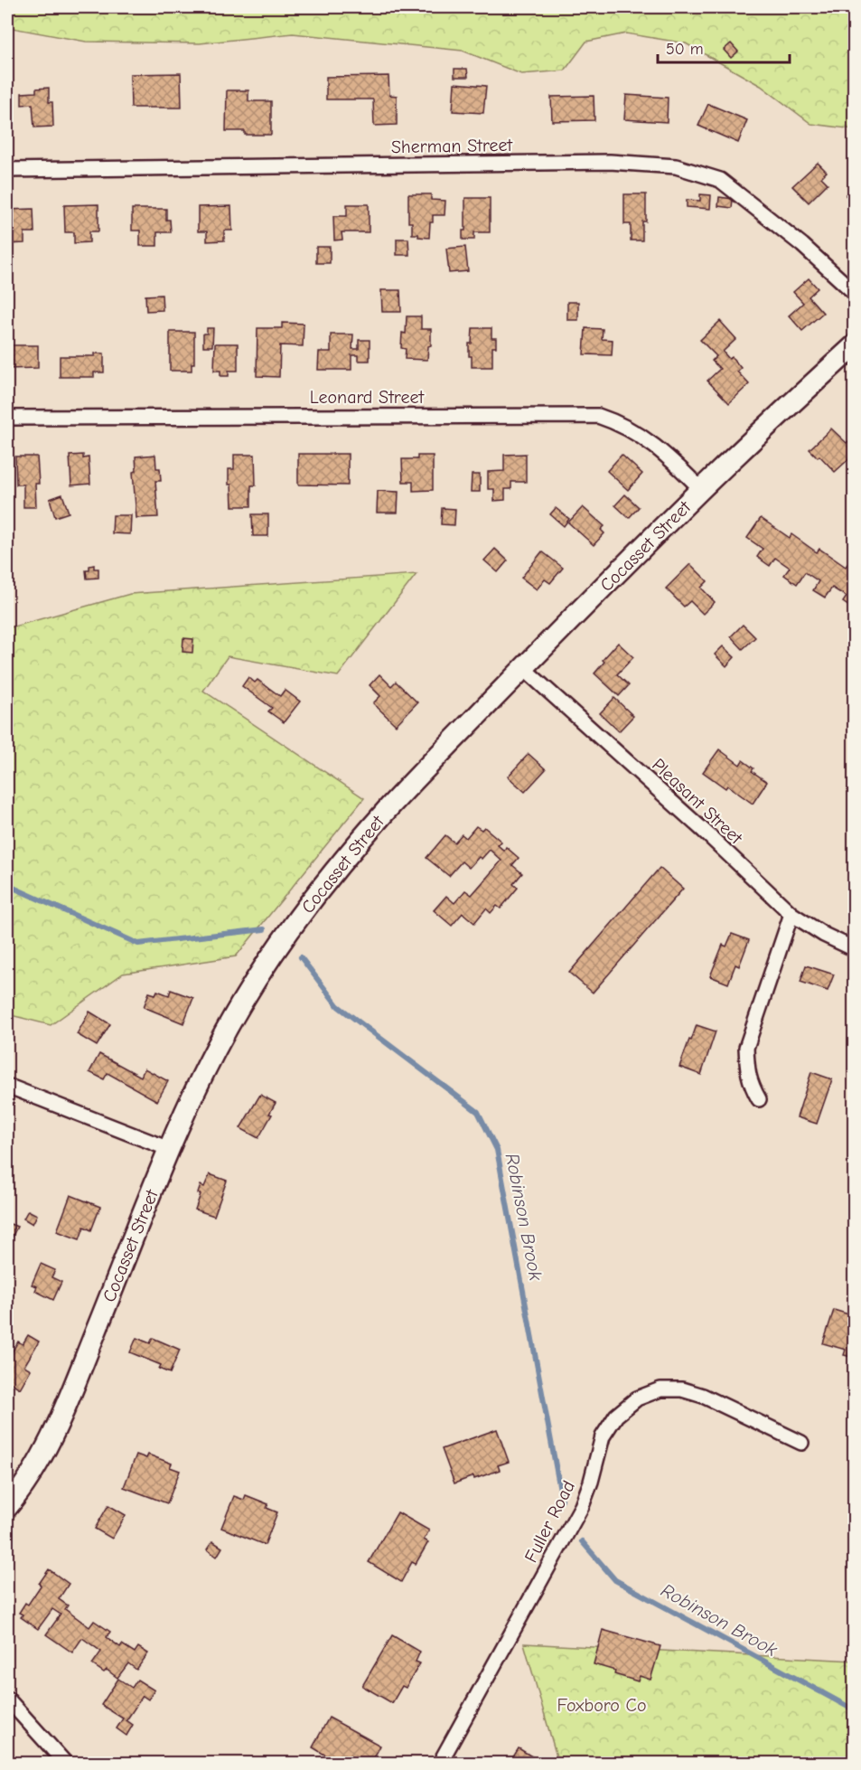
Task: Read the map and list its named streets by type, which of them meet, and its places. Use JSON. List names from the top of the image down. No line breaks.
{"streets":{"main road":["Cocasset Street"],"street":["Sherman Street","Leonard Street","Pleasant Street","Fuller Road"]},"crossings":[["Leonard Street","Cocasset Street"],["Cocasset Street","Pleasant Street"]],"water":["Robinson Brook"],"parks":["Foxboro Co"],"scale_bar":"50 m"}
